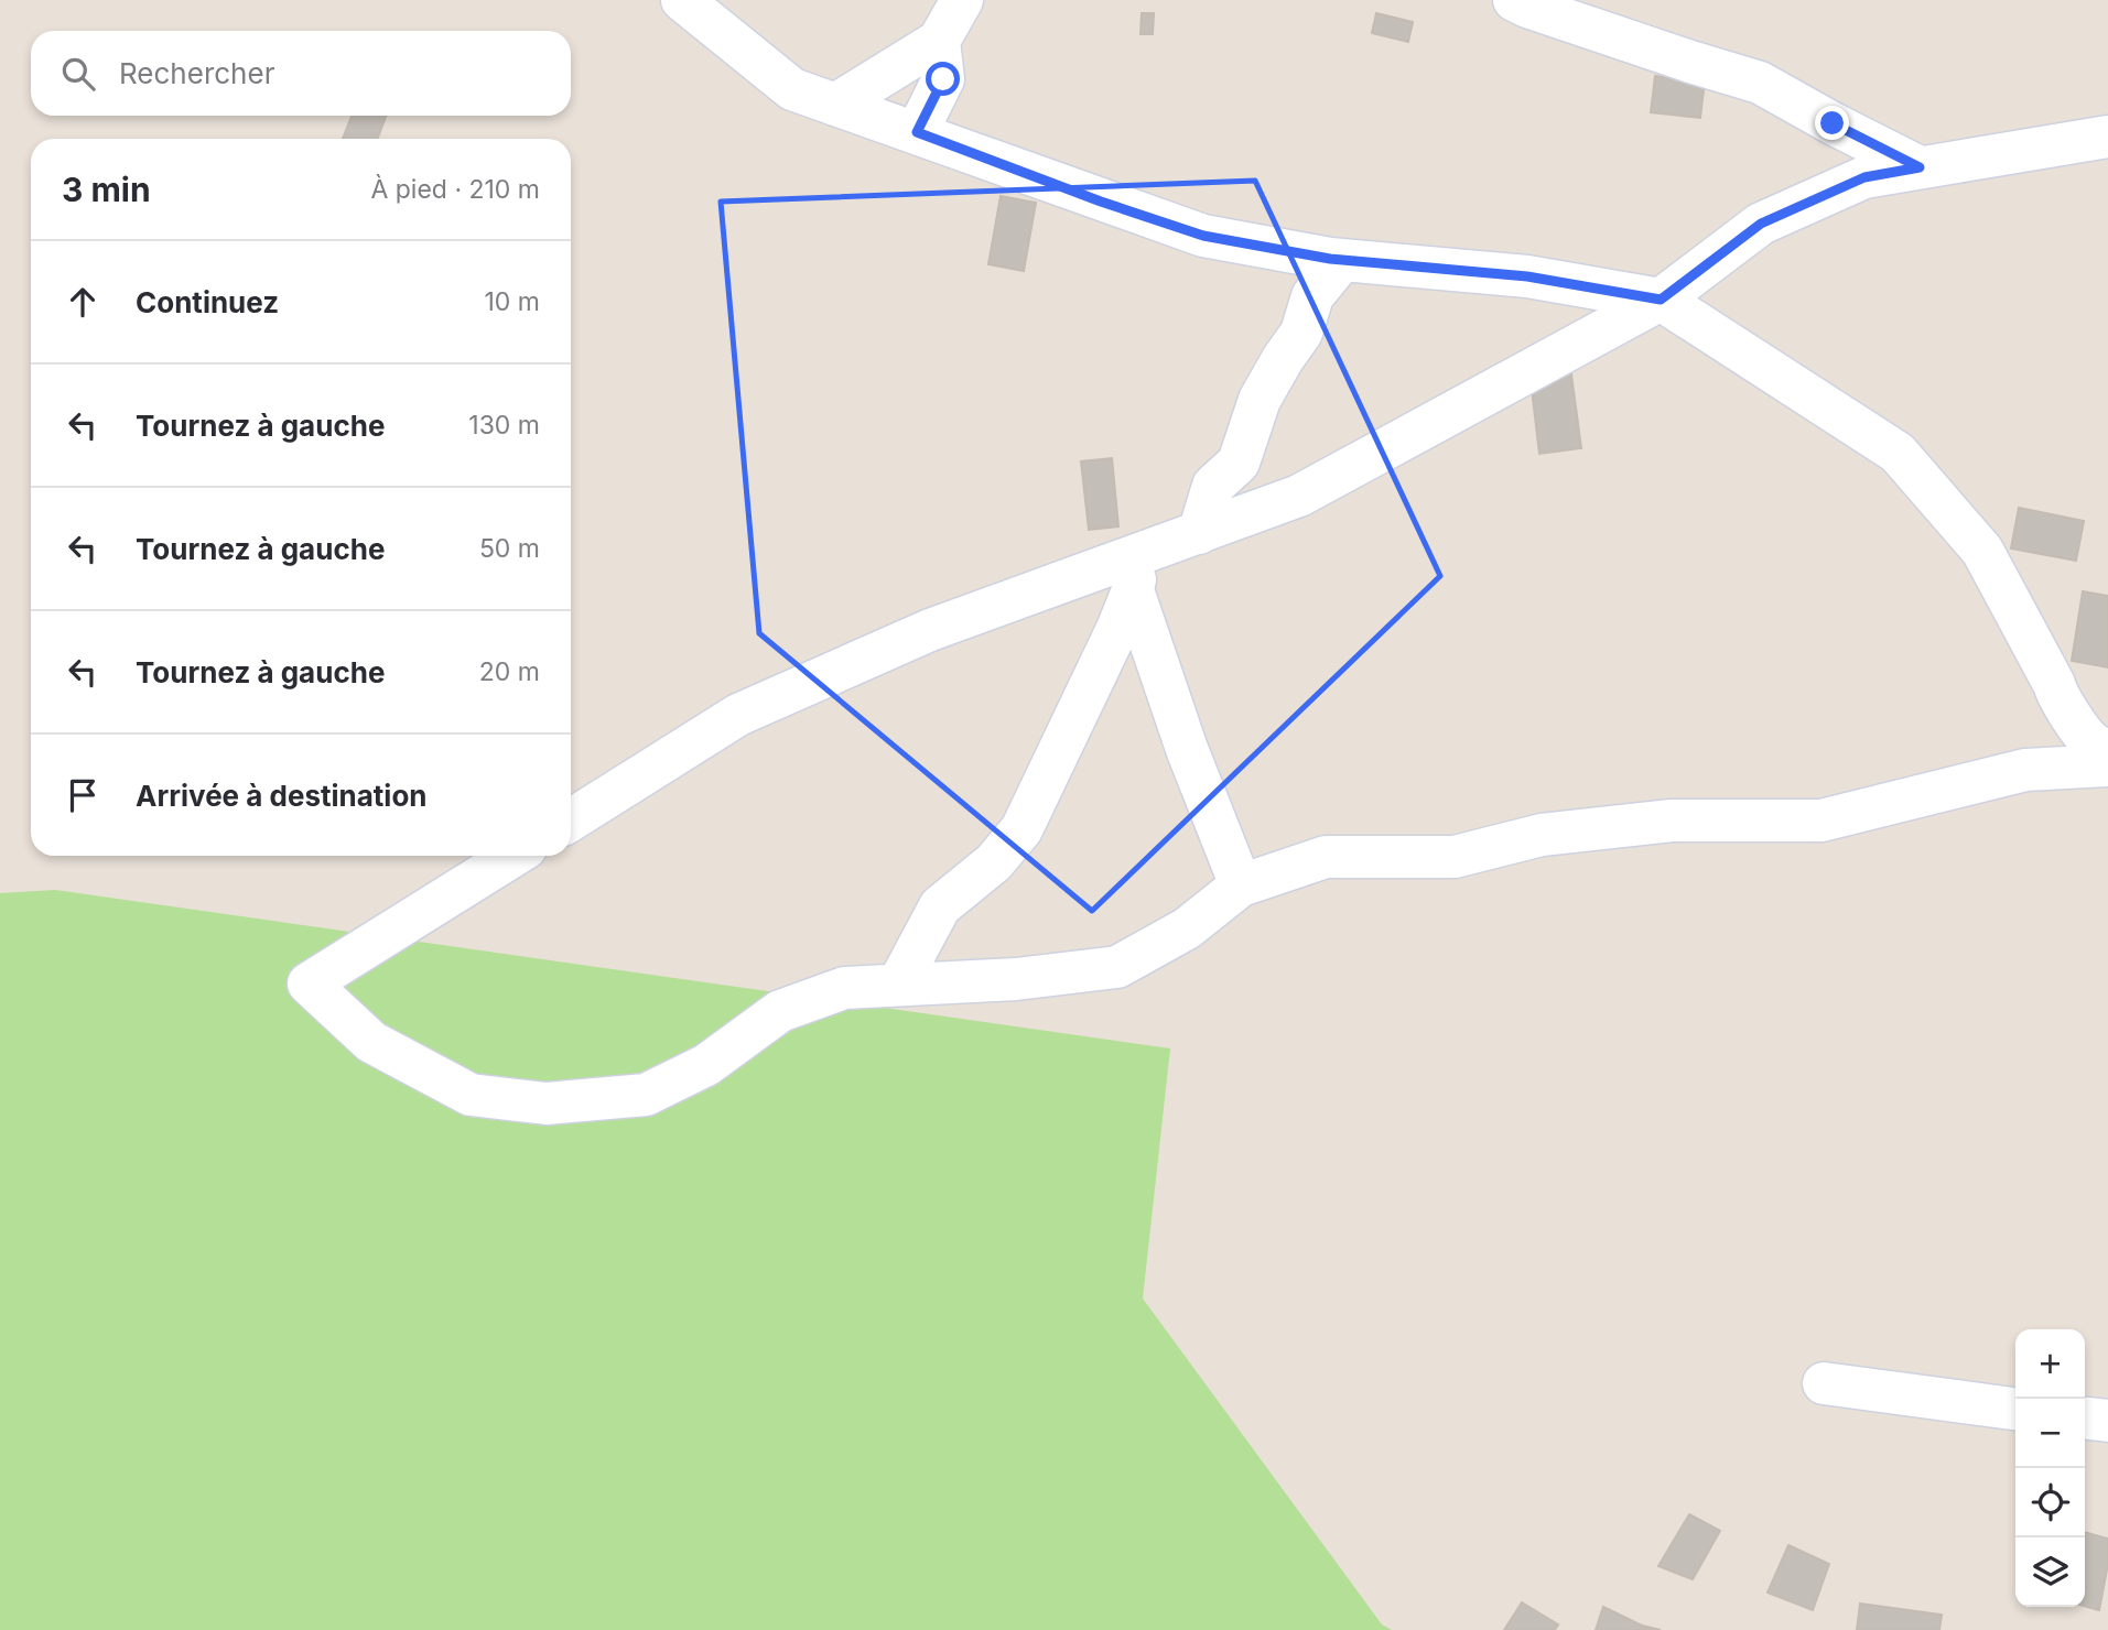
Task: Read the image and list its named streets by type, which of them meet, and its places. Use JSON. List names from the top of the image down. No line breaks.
{"page":{"search":"Rechercher","heading":["3 min","À pied · 210 m"],"list":[["Continuez","10 m"],["Tournez à gauche","130 m"],["Tournez à gauche","50 m"],["Tournez à gauche","20 m"],"Arrivée à destination"],"map_buttons":["+","−"]}}
